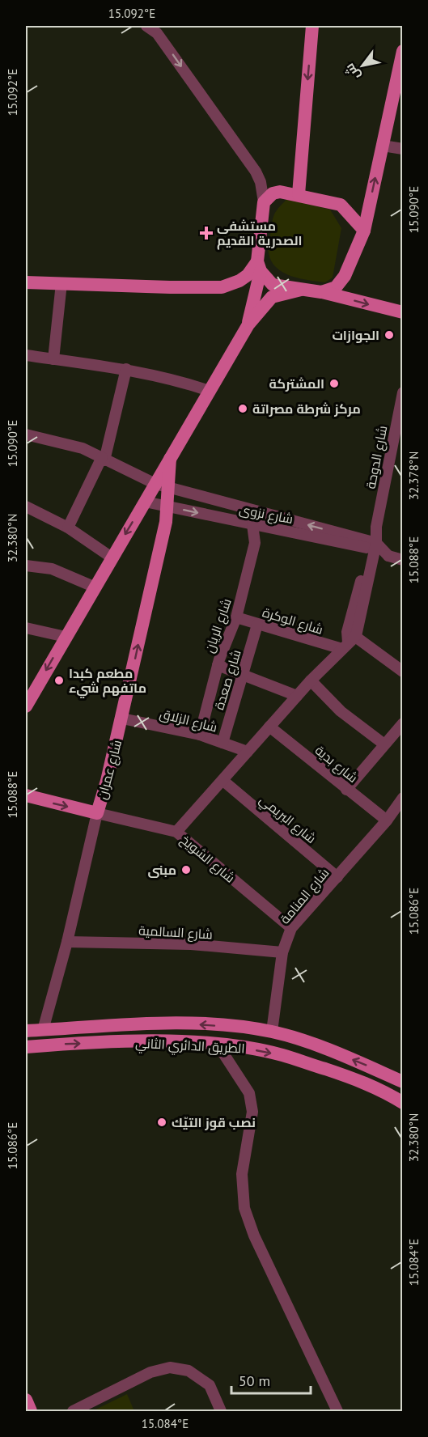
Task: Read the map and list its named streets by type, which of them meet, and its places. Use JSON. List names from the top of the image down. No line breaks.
{"streets":{"main road":["شارع عمران","شارع الشويخ","الطريق الدائري الثاني"],"street":["شارع الدوحة","شارع نزوى","شارع الوكرة","شارع الريان","شارع صعدة","شارع الزلاق","شارع بدية","شارع البريمي","شارع المنامة","شارع السالمية"]},"crossings":[["شارع الدوحة","شارع نزوى"],["شارع نزوى","شارع الريان"],["شارع نزوى","شارع عمران"],["شارع الوكرة","شارع الريان"],["شارع الوكرة","شارع صعدة"],["شارع الريان","شارع الزلاق"],["شارع صعدة","شارع الزلاق"],["شارع الزلاق","شارع عمران"],["شارع بدية","شارع المنامة"],["شارع عمران","شارع الشويخ"],["شارع عمران","شارع السالمية"],["شارع عمران","الطريق الدائري الثاني"],["شارع البريمي","شارع المنامة"],["شارع الشويخ","شارع المنامة"],["شارع المنامة","شارع السالمية"],["شارع المنامة","الطريق الدائري الثاني"]],"places":{"health":["مستشفى الصدرية القديم"],"other":["الجوازات","المشتركة","مركز شرطة مصراتة","مطعم كبدا ماتفهم شيء","مبنى","نصب قوز التيّك"]},"scale_bar":"50 m","north":"bottom left","coordinates":["15.092°E","15.090°E","32.378°N","32.380°N","15.088°E","15.086°E","15.084°E"]}
